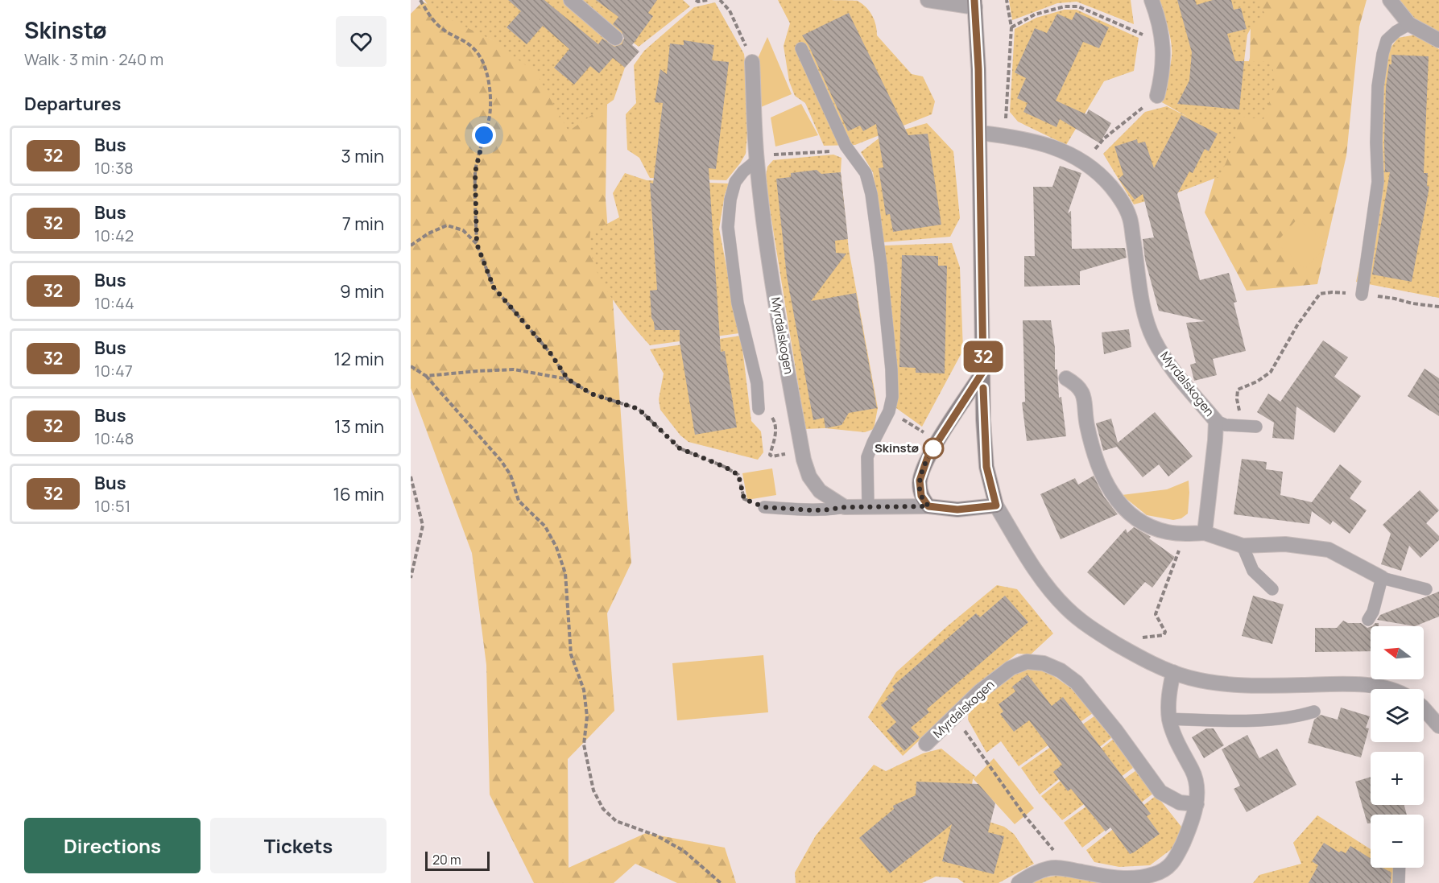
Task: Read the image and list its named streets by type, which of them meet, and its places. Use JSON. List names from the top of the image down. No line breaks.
{"streets":{"street":["Myrdalskogen"]},"places":["Skinstø"],"lines":["bus line 32"],"scale_bar":"20 m","north":"left","page":{"heading":[["Skinstø","Walk · 3 min · 240 m"],"Departures"],"on_map":"32","list":[{"mark":"32","name":"Bus","note":"10:38","value":"3 min"},{"mark":"32","name":"Bus","note":"10:42","value":"7 min"},{"mark":"32","name":"Bus","note":"10:44","value":"9 min"},{"mark":"32","name":"Bus","note":"10:47","value":"12 min"},{"mark":"32","name":"Bus","note":"10:48","value":"13 min"},{"mark":"32","name":"Bus","note":"10:51","value":"16 min"}],"map_buttons":["+","−"],"buttons":["Directions","Tickets"],"scale":"20 m"}}
